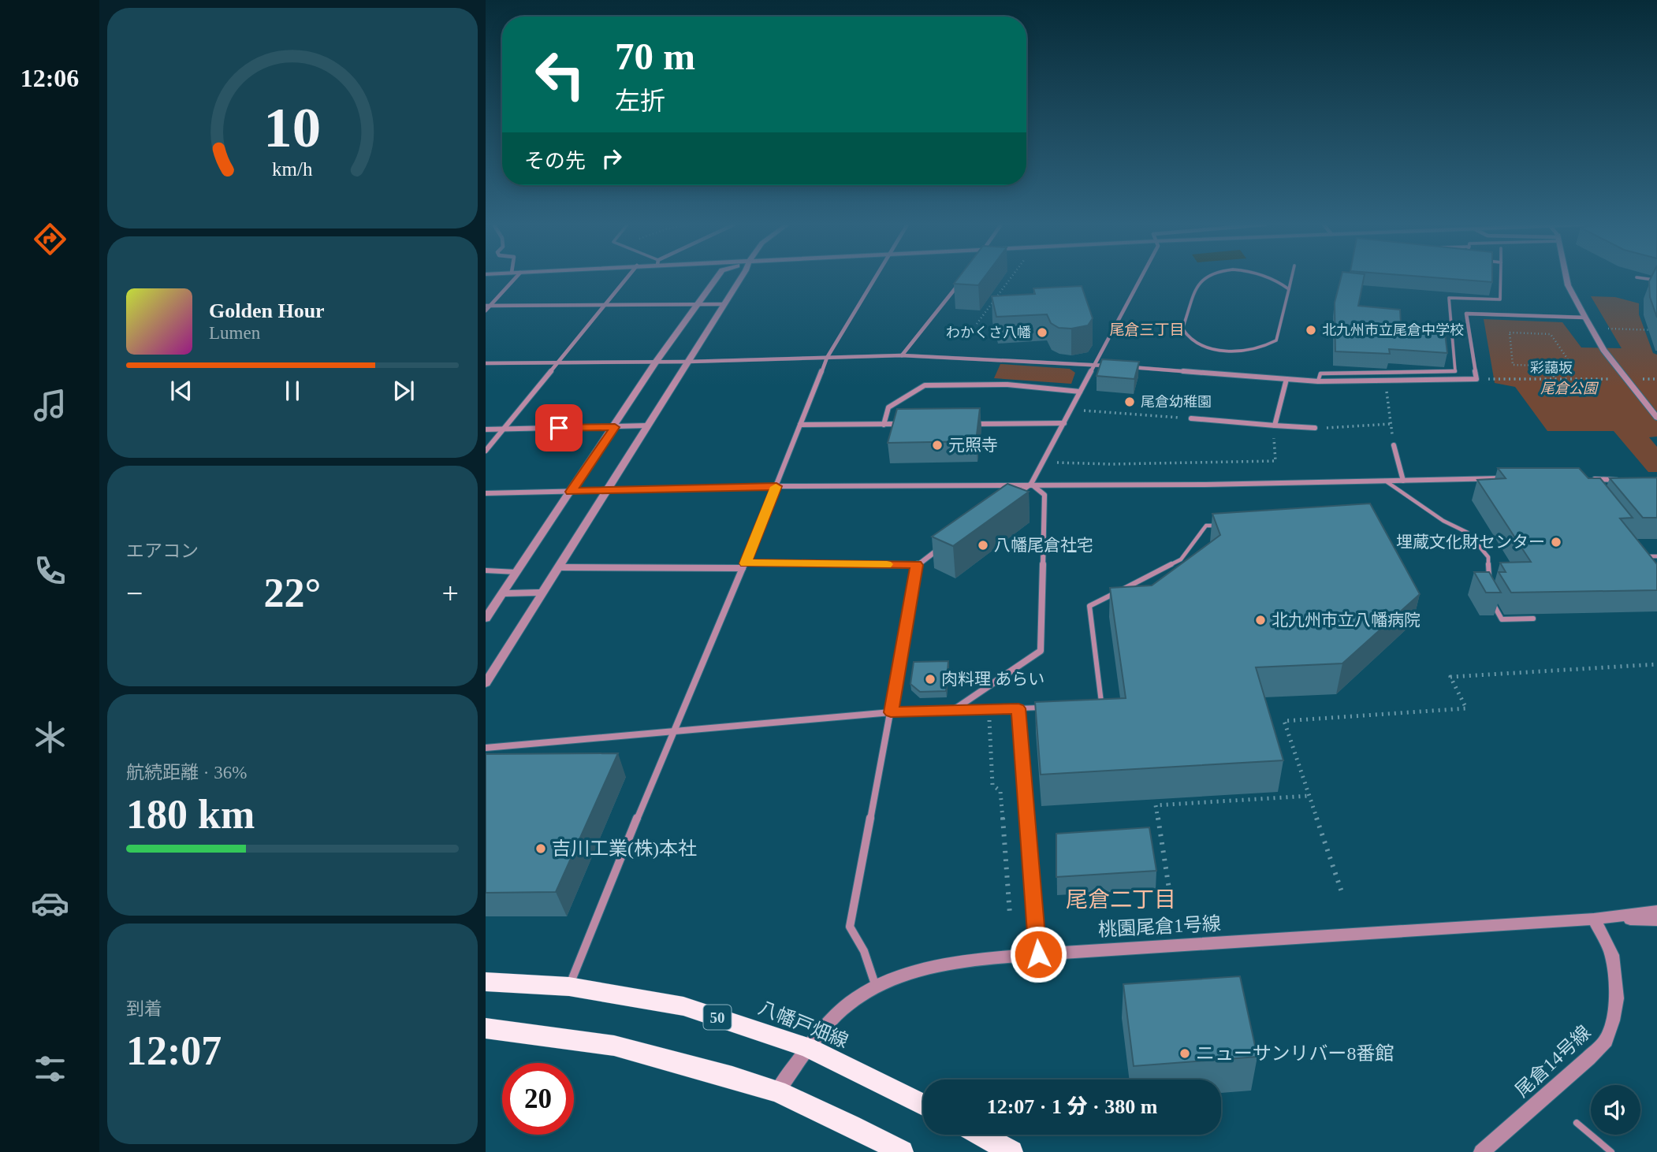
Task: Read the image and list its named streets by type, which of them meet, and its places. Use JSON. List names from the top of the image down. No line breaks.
{"streets":{"main road":["50","八幡戸畑線"],"street":["桃園尾倉1号線","尾倉14号線"],"path":["彩藹坂"]},"crossings":[["桃園尾倉1号線","八幡戸畑線"],["桃園尾倉1号線","尾倉14号線"]],"districts":["尾倉三丁目","尾倉二丁目"],"parks":["尾倉公園"],"places":["北九州市立尾倉中学校","わかくさ八幡","尾倉幼稚園","元照寺","埋蔵文化財センター","八幡尾倉社宅","北九州市立八幡病院","肉料理 あらい","吉川工業(株)本社","ニューサンリバー8番館"],"page":{"tabs":"12:06","turn":["70 m","左折"],"then":"その先","song":["Golden Hour","Lumen"],"tile":["エアコン",["航続距離 · 36%","180 km"],["到着","12:07"]],"heat":["−","22°","+"],"limit":"20","trip":"12:07 · 1 分 · 380 m","gauge":["10","km/h"]}}
